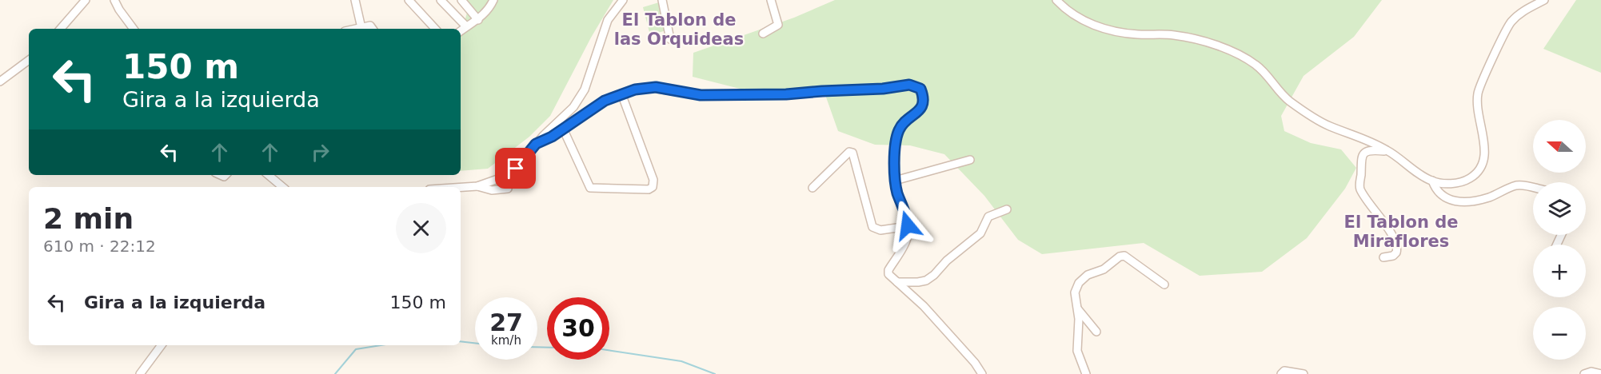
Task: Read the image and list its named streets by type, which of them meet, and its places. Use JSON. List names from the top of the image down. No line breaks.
{"districts":["El Tablon de las Orquideas","El Tablon de Miraflores"],"north":"left","page":{"turn":["150 m","Gira a la izquierda"],"map_buttons":["+","−"],"heading":["2 min","610 m · 22:12"],"list":[{"name":"Gira a la izquierda","value":"150 m"}],"speed":"27 km/h","limit":"30"}}
